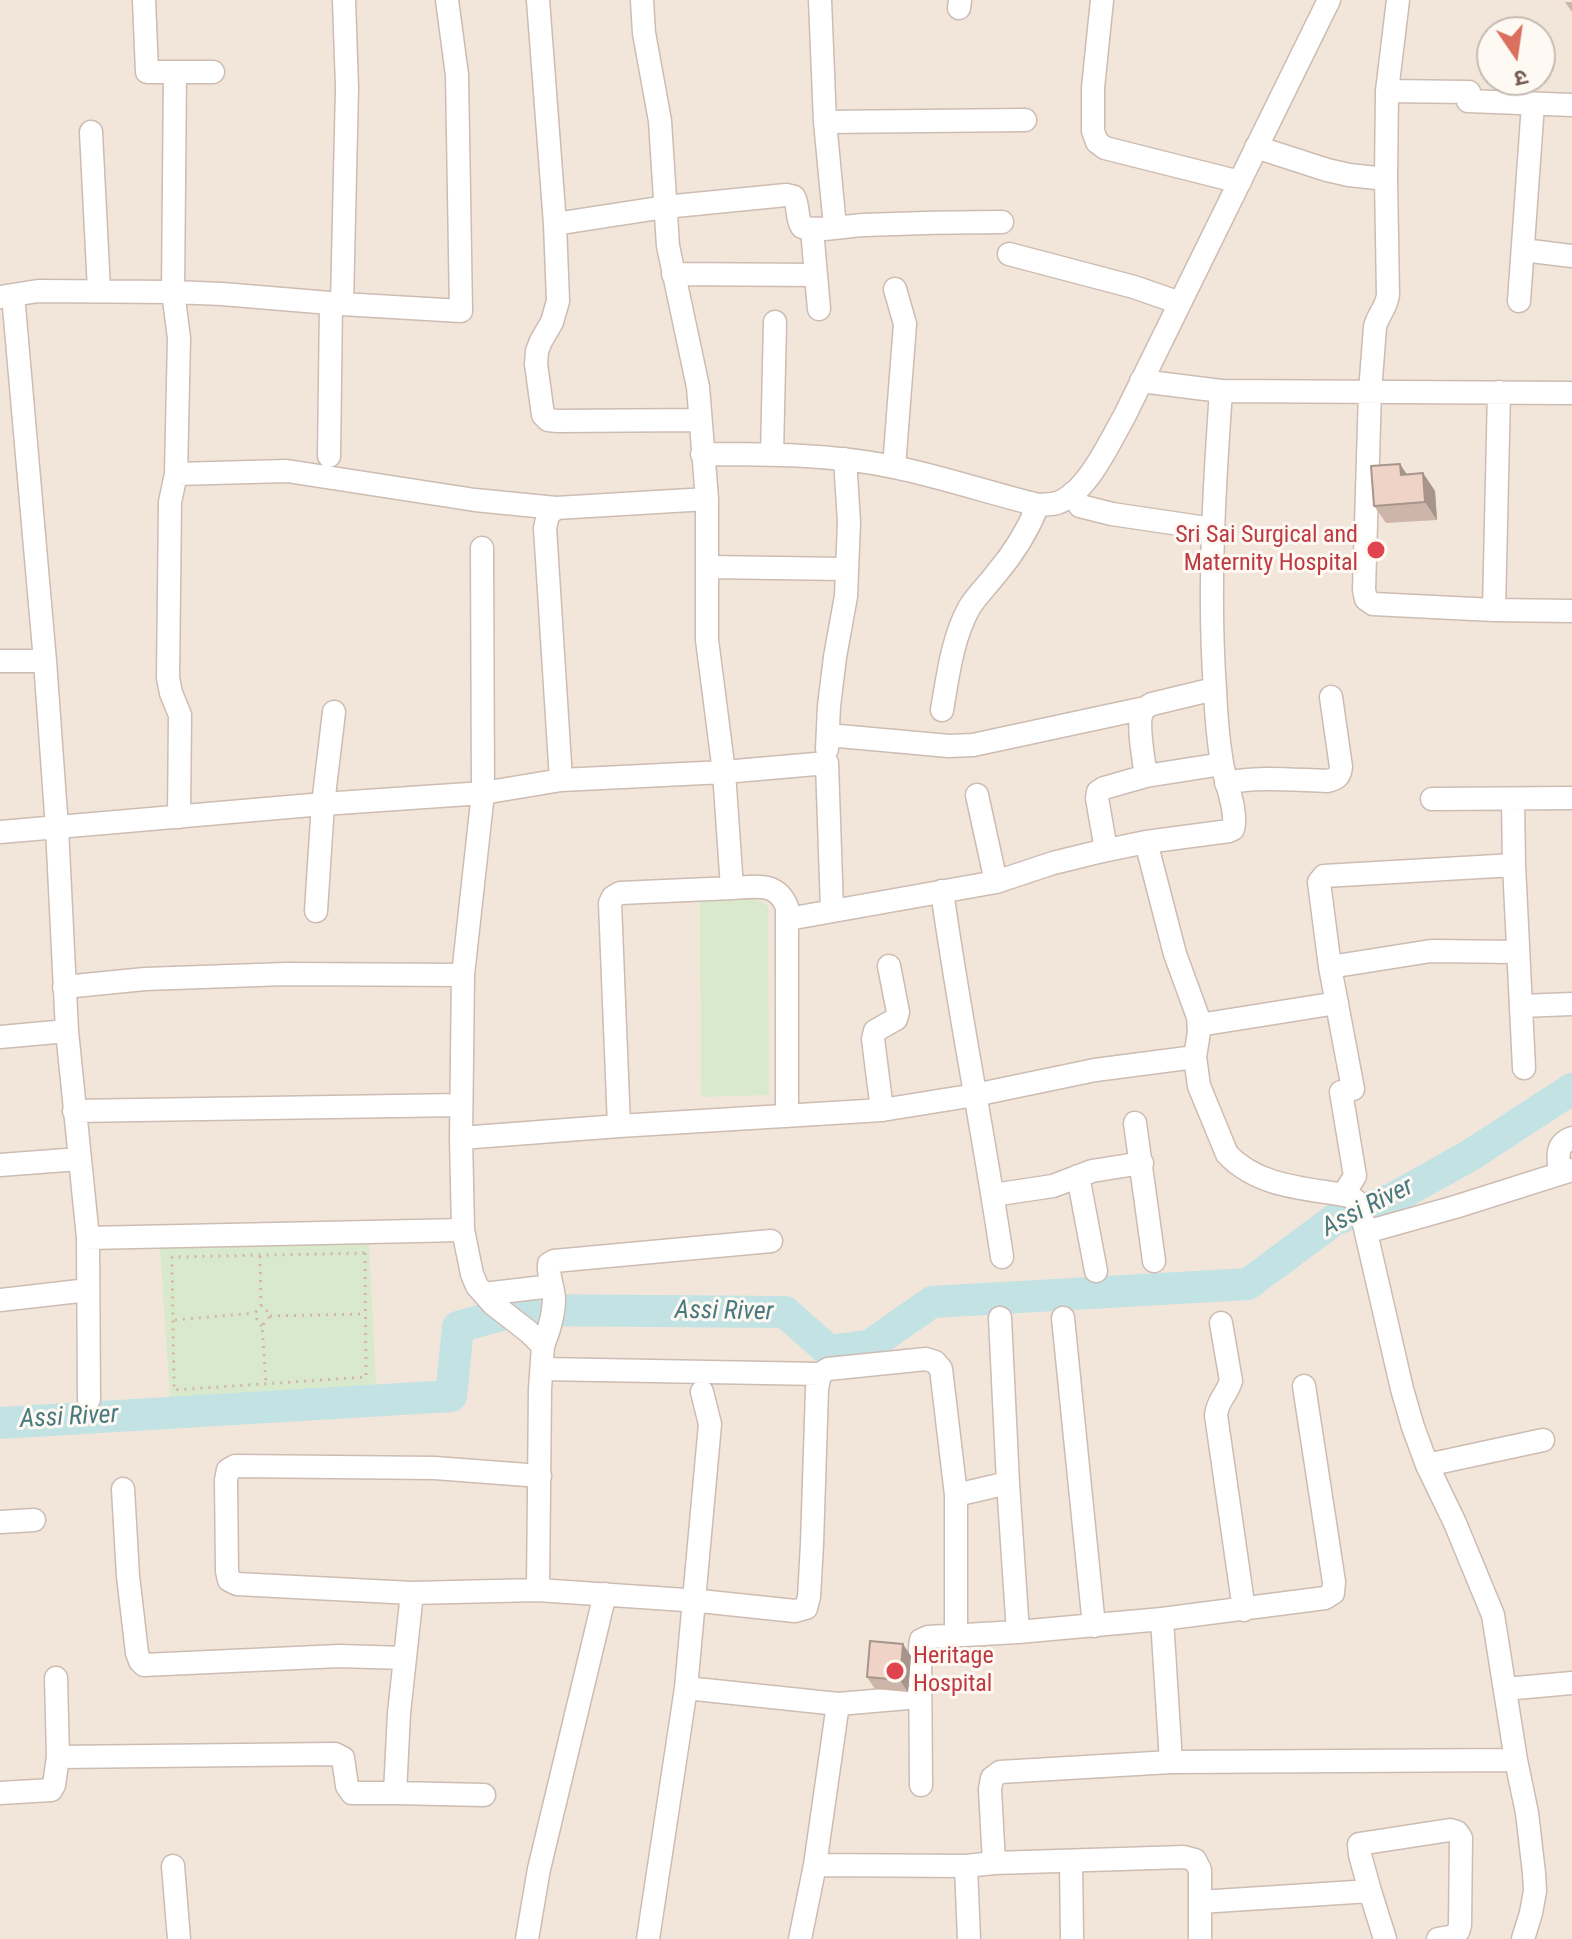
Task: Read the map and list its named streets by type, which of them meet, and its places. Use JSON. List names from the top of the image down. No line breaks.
{"water":["Assi River"],"places":["Sri Sai Surgical and Maternity Hospital","Heritage Hospital"],"north":"bottom"}
